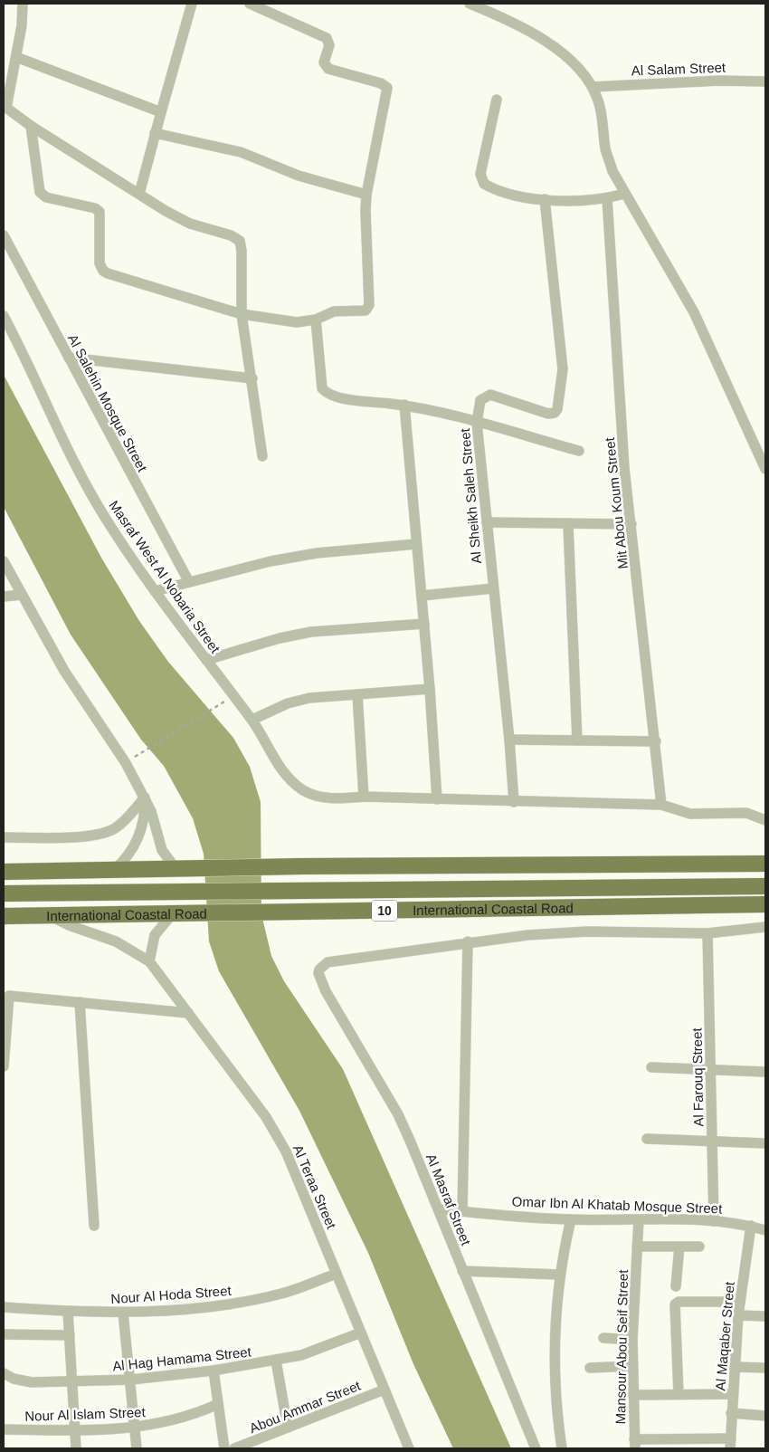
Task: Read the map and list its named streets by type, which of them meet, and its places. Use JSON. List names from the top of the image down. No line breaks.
{"streets":{"highway":["International Coastal Road","10"],"street":["Al Salam Street","Al Salehin Mosque Street","Al Sheikh Saleh Street","Mit Abou Koum Street","Masraf West Al Nobaria Street","Al Farouq Street","Al Teraa Street","Al Masraf Street","Omar Ibn Al Khatab Mosque Street","Nour Al Hoda Street","Al Maqaber Street","Mansour Abou Seif Street","Al Hag Hamama Street","Abou Ammar Street","Nour Al Islam Street"]},"crossings":[["International Coastal Road","Al Teraa Street"],["Al Farouq Street","Omar Ibn Al Khatab Mosque Street"],["Al Teraa Street","Nour Al Hoda Street"],["Al Teraa Street","Al Hag Hamama Street"],["Al Teraa Street","Abou Ammar Street"],["Al Masraf Street","Omar Ibn Al Khatab Mosque Street"],["Omar Ibn Al Khatab Mosque Street","Al Maqaber Street"],["Omar Ibn Al Khatab Mosque Street","Mansour Abou Seif Street"]]}
